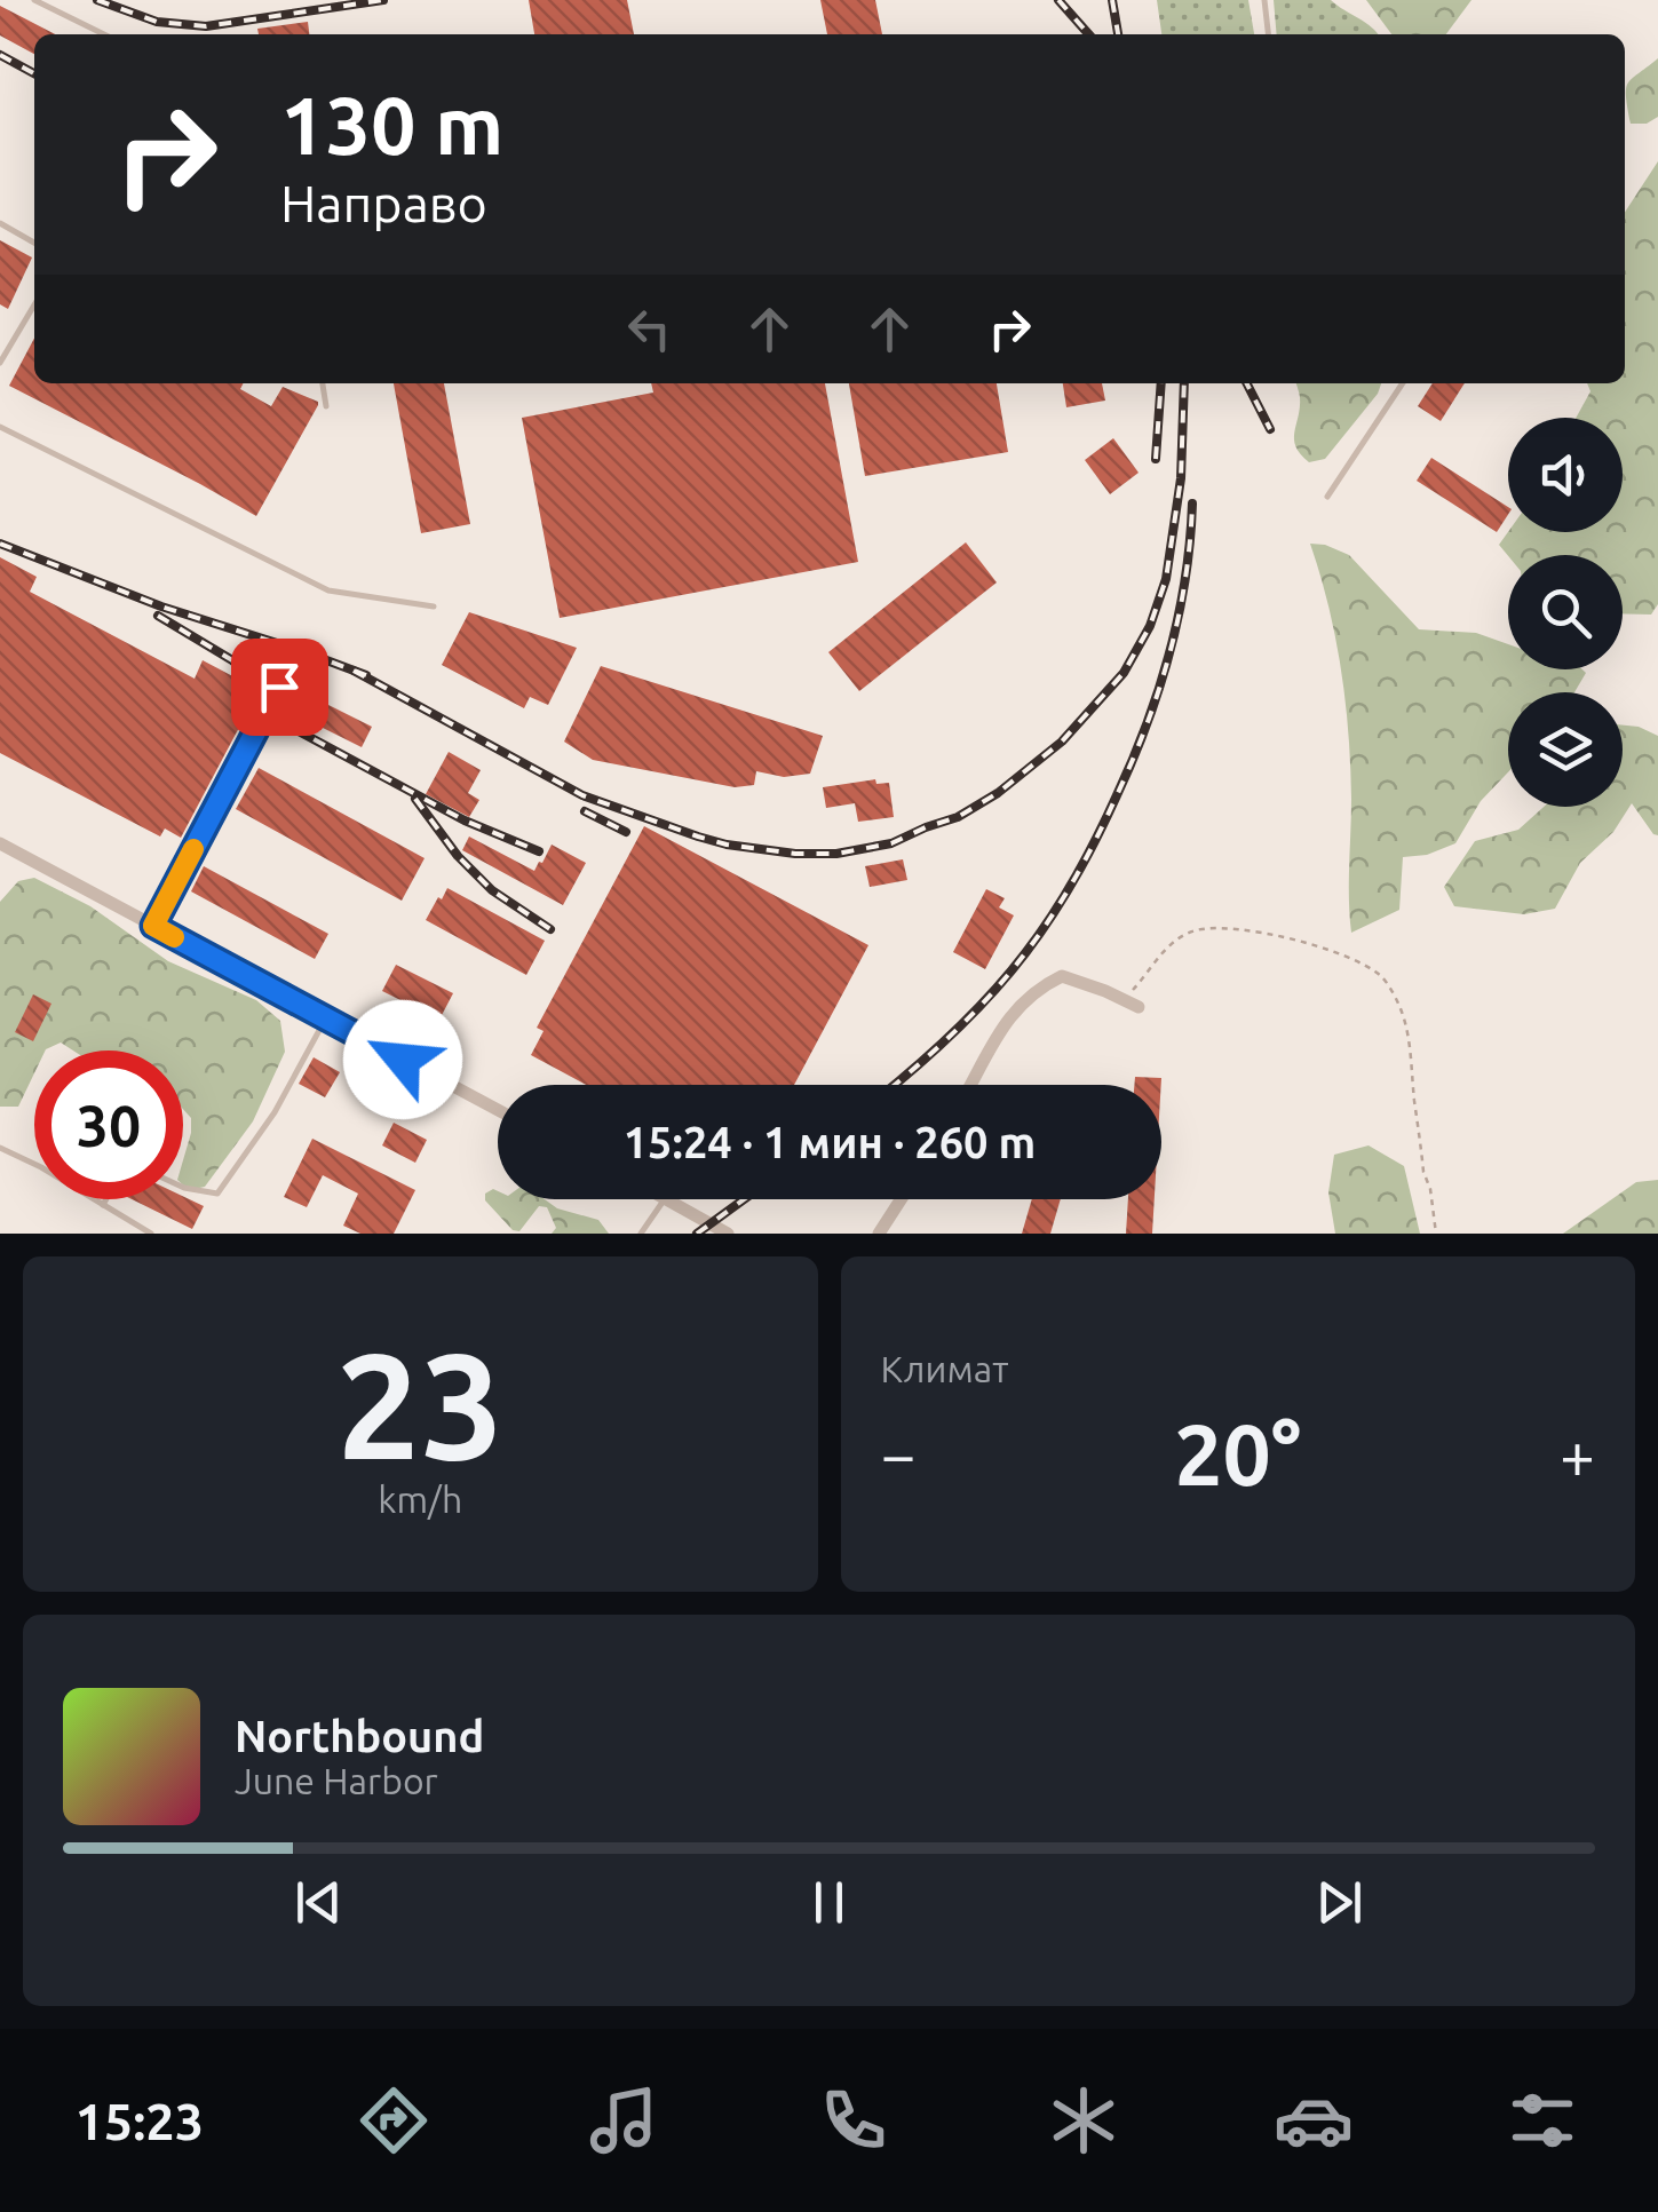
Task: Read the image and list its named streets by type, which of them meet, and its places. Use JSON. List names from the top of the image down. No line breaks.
{"page":{"turn":["130 m","Направо"],"limit":"30","trip":"15:24 · 1 мин · 260 m","tile":[["23","km/h"],"Климат"],"heat":["−","20°","+"],"song":["Northbound","June Harbor"],"tabs":"15:23"}}
